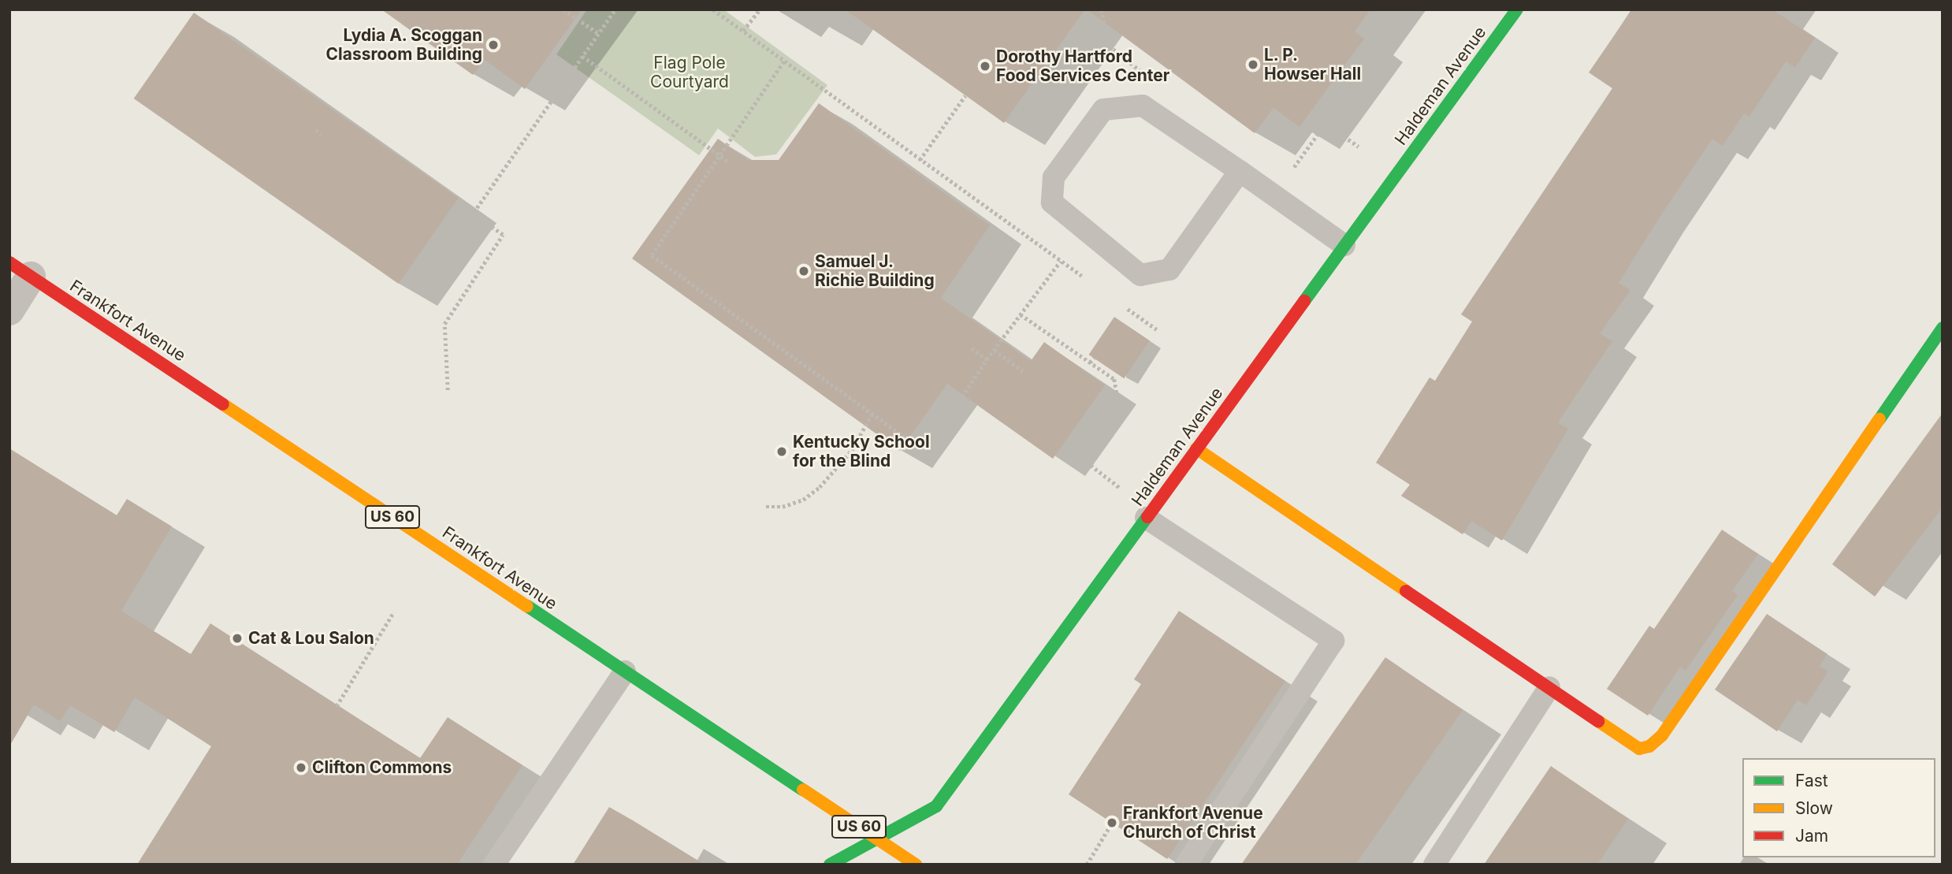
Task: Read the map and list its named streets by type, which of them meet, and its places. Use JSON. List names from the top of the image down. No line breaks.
{"streets":{"street":["Haldeman Avenue","Frankfort Avenue","US 60"]},"crossings":[["Haldeman Avenue","Frankfort Avenue"]],"parks":["Flag Pole Courtyard"],"places":["Lydia A. Scoggan Classroom Building","L. P. Howser Hall","Dorothy Hartford Food Services Center","Samuel J. Richie Building","Kentucky School for the Blind","Cat & Lou Salon","Clifton Commons","Frankfort Avenue Church of Christ"],"legend":["Fast","Slow","Jam"]}
